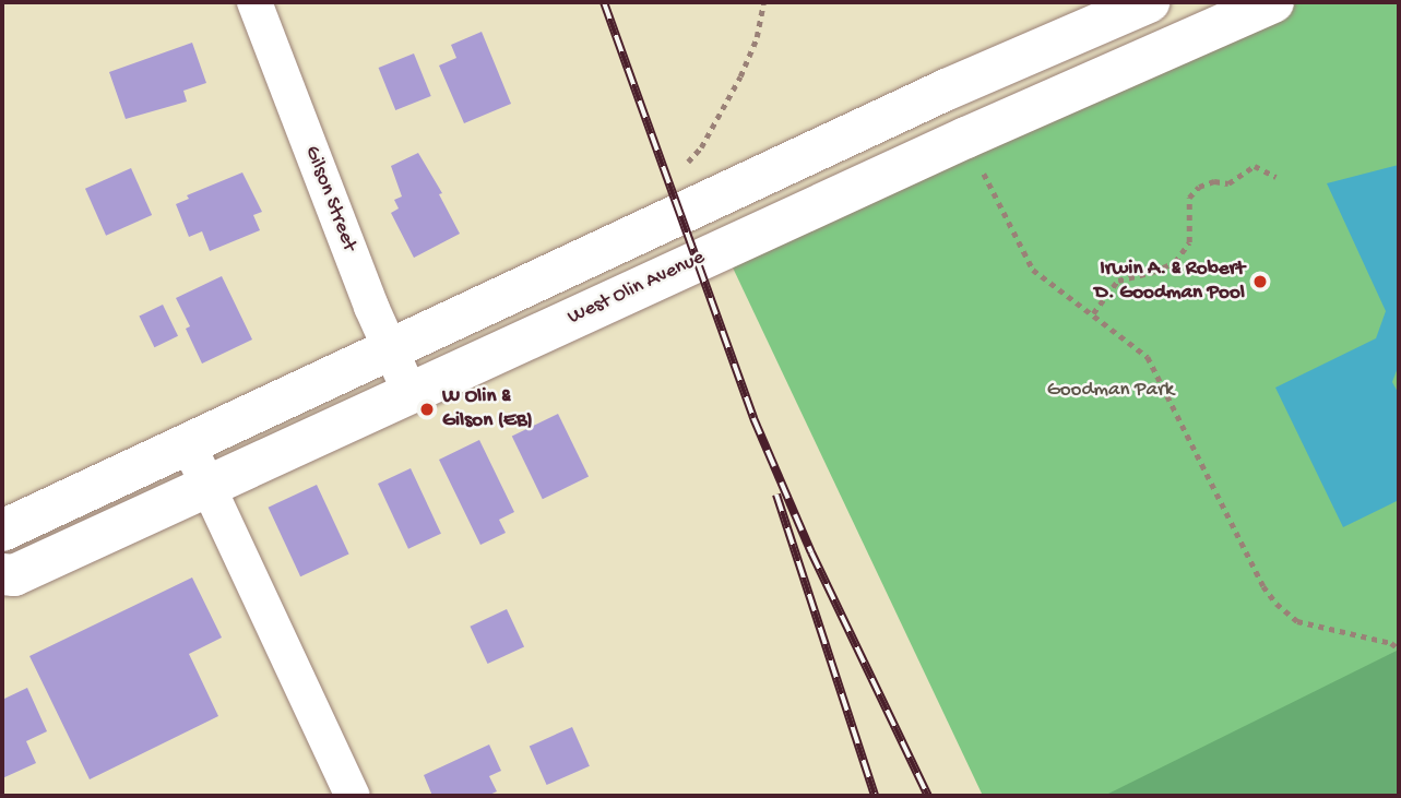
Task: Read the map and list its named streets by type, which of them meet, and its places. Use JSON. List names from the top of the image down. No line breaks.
{"streets":{"street":["Gilson Street","West Olin Avenue"]},"crossings":[["Gilson Street","West Olin Avenue"]],"parks":["Goodman Park"],"places":["Irwin A. & Robert D. Goodman Pool","W Olin & Gilson (EB)"]}
